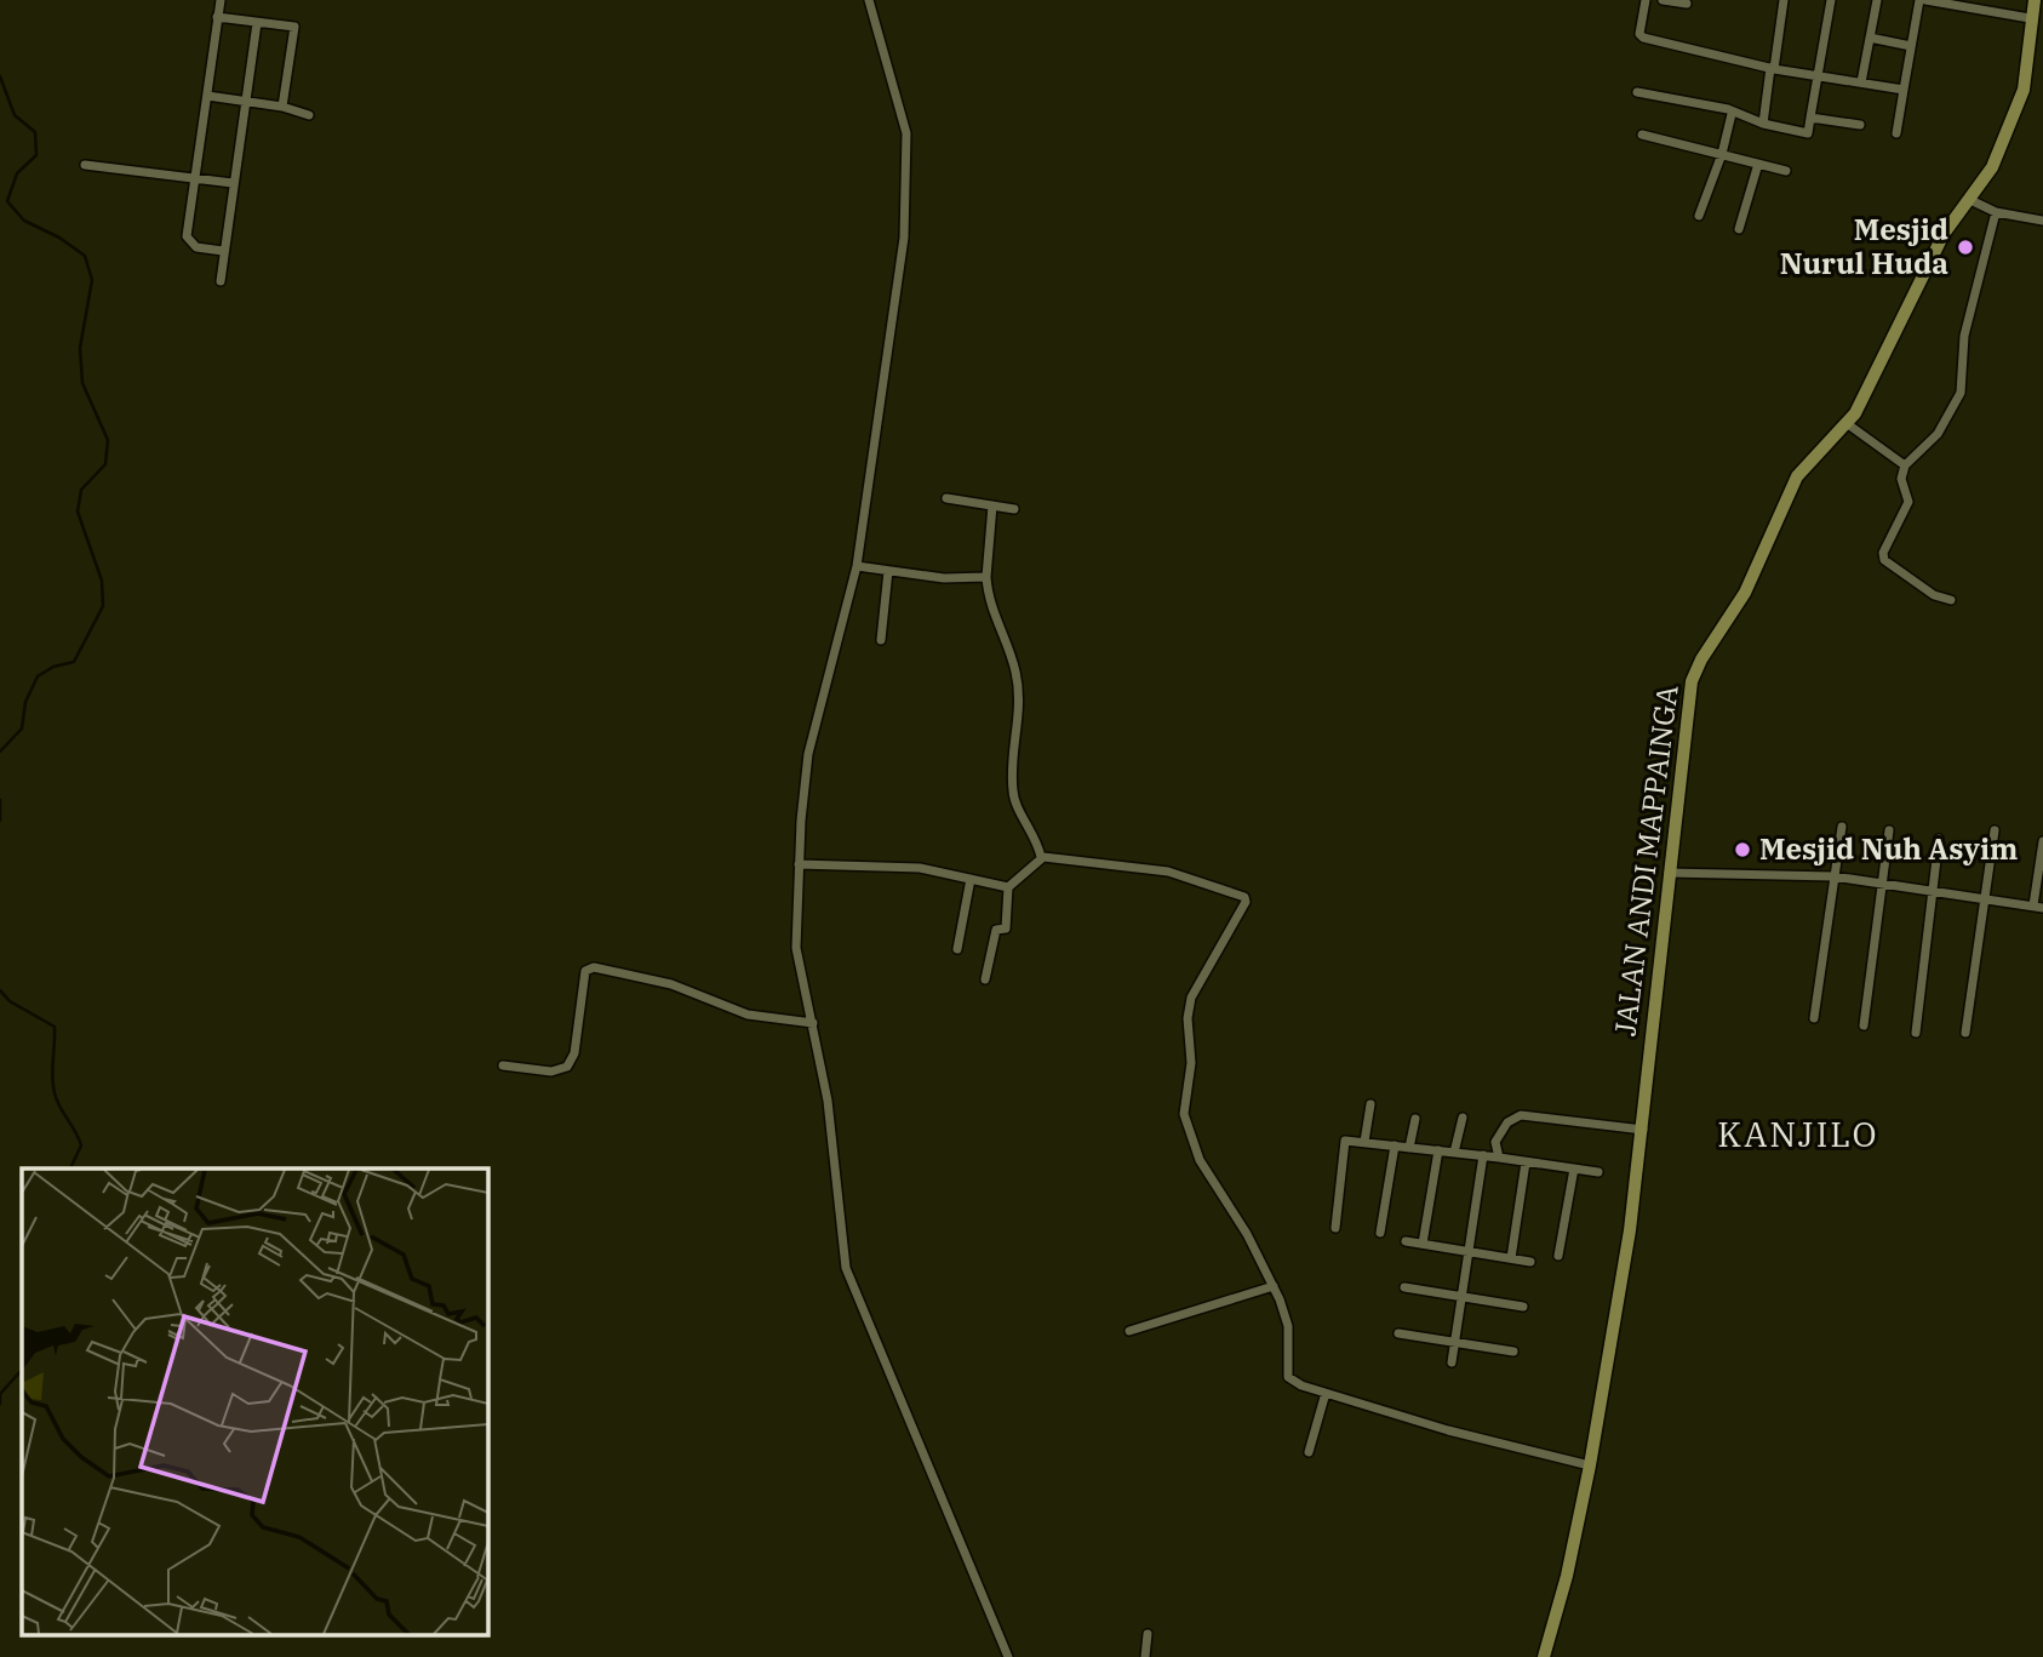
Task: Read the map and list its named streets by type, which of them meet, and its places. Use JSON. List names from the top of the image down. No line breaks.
{"streets":{"main road":["JALAN ANDI MAPPAINGA"]},"districts":["KANJILO"],"places":["Mesjid Nurul Huda","Mesjid Nuh Asyim"]}
